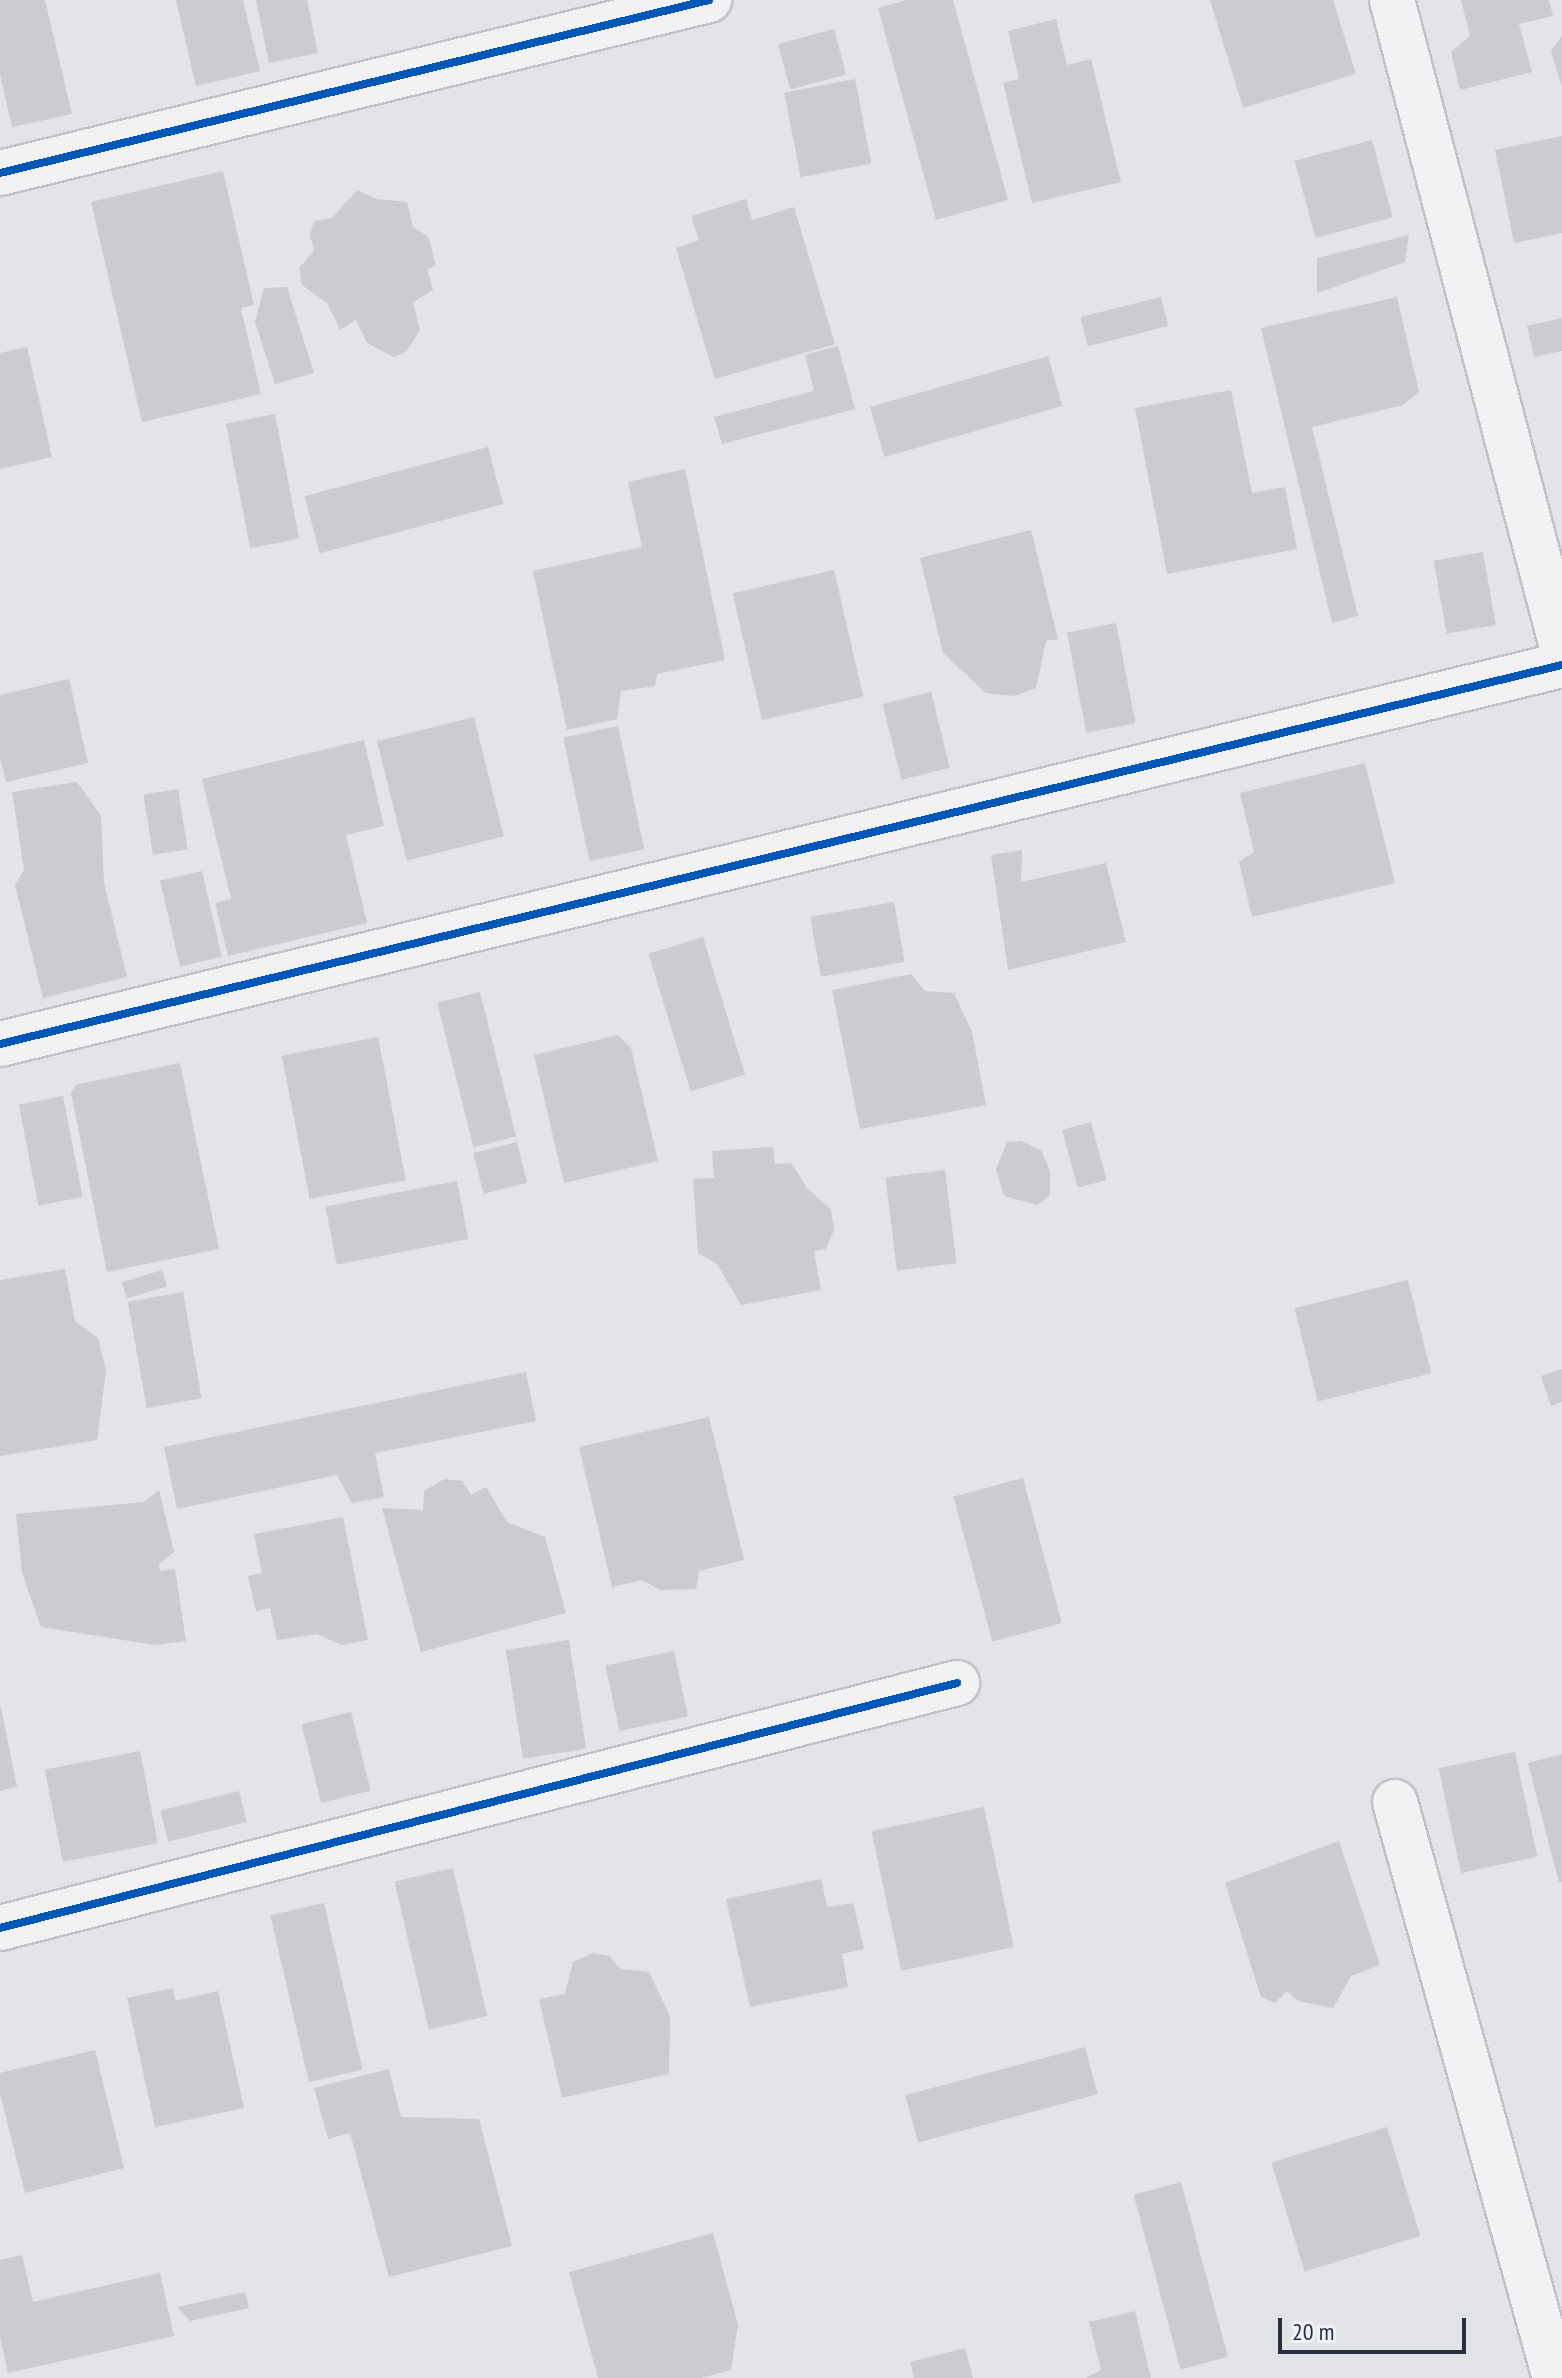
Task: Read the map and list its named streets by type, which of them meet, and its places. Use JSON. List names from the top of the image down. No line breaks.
{"scale_bar":"20 m"}
